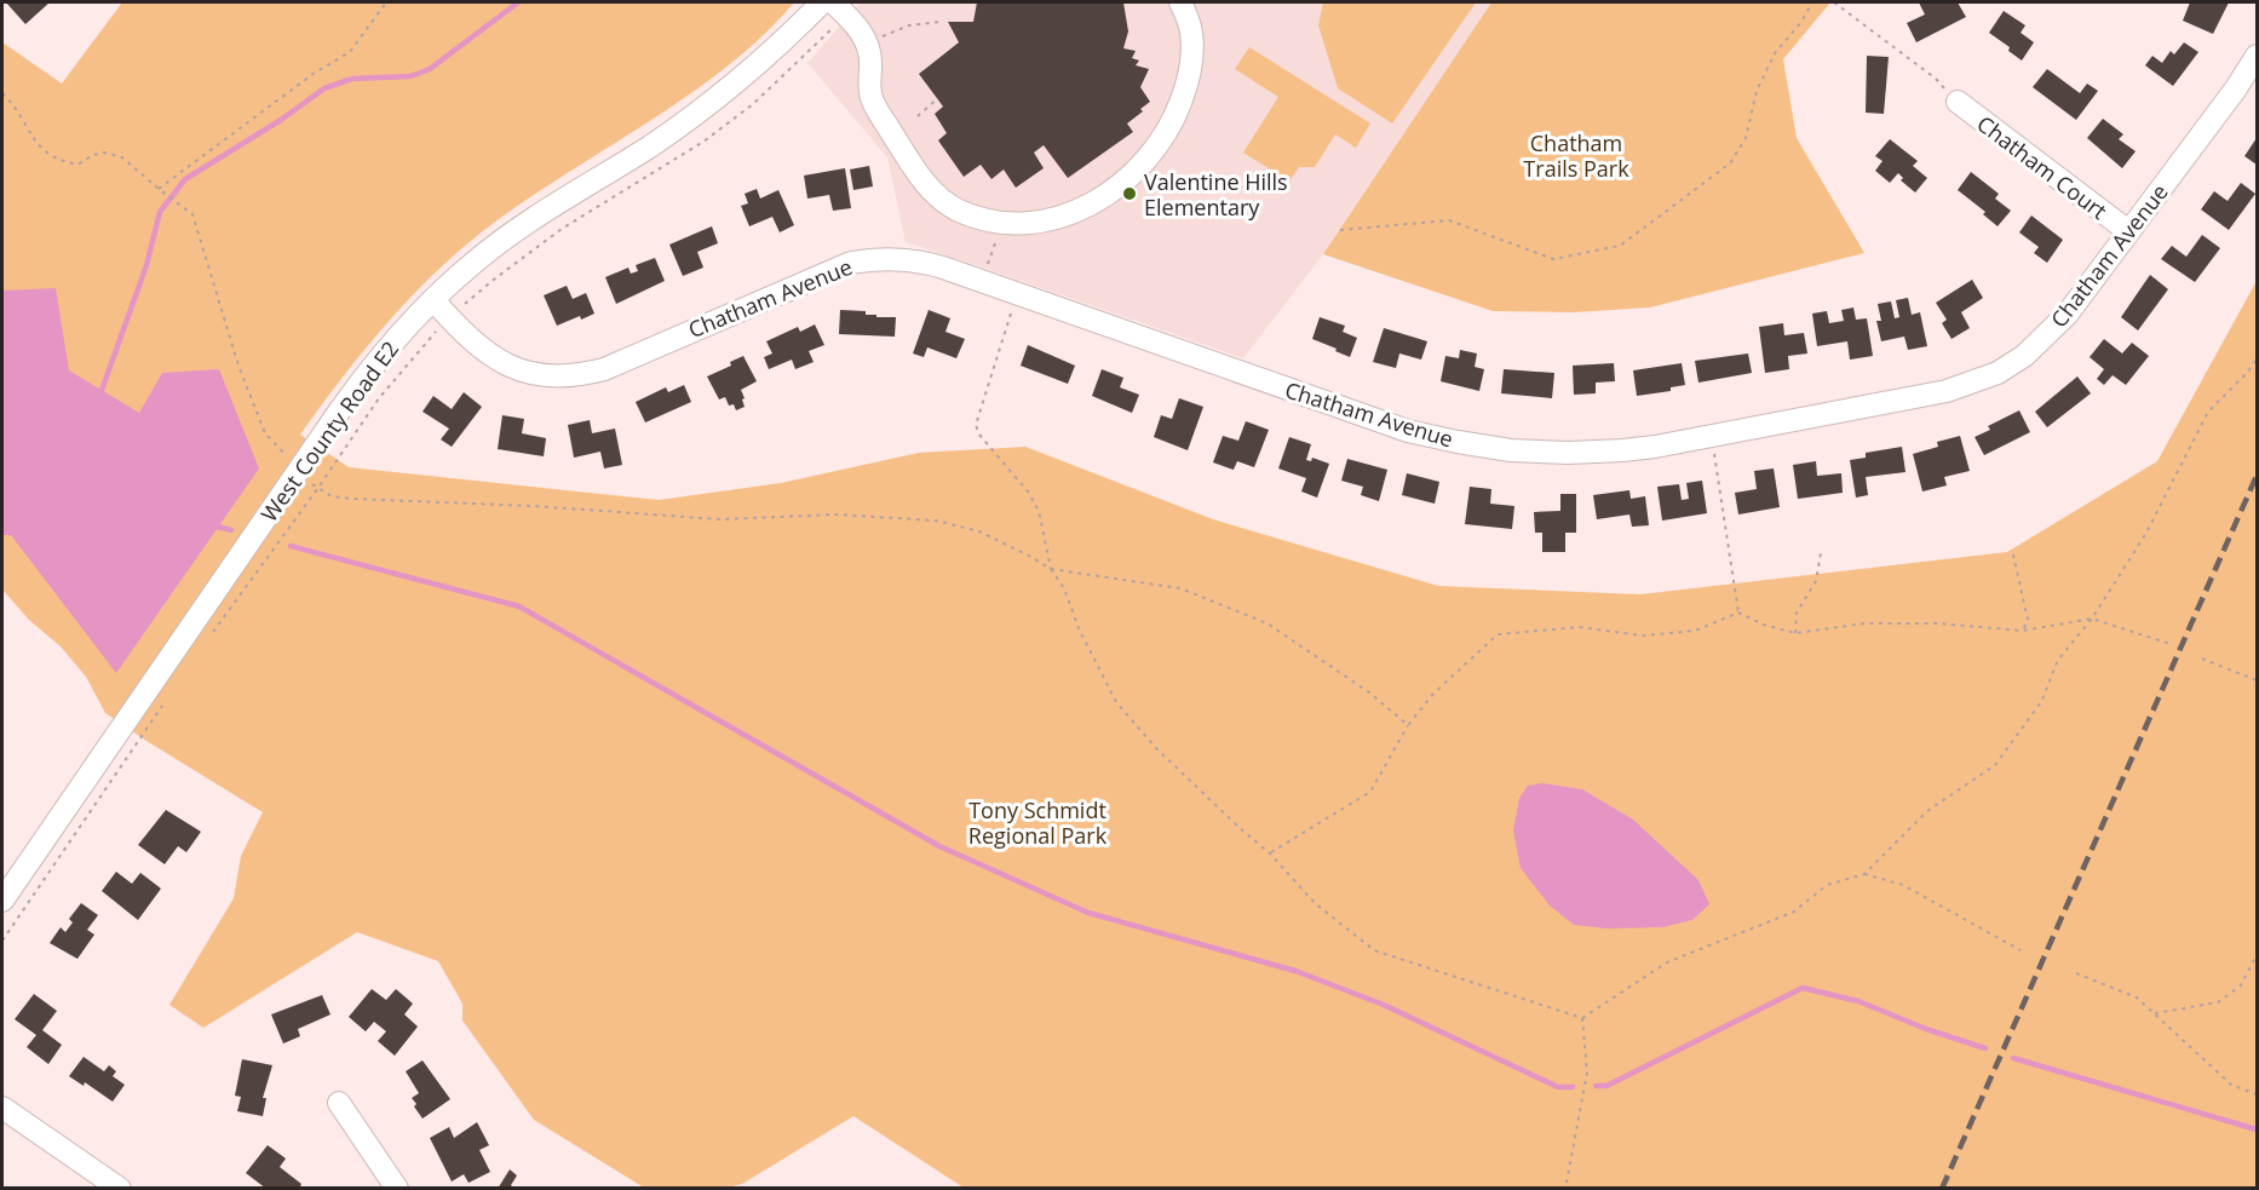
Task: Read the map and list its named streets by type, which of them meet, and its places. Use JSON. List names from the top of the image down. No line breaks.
{"streets":{"street":["Chatham Court","Chatham Avenue","West County Road E2"]},"crossings":[["Chatham Court","Chatham Avenue"],["Chatham Avenue","West County Road E2"]],"parks":["Chatham Trails Park","Tony Schmidt Regional Park"],"places":["Valentine Hills Elementary"]}
